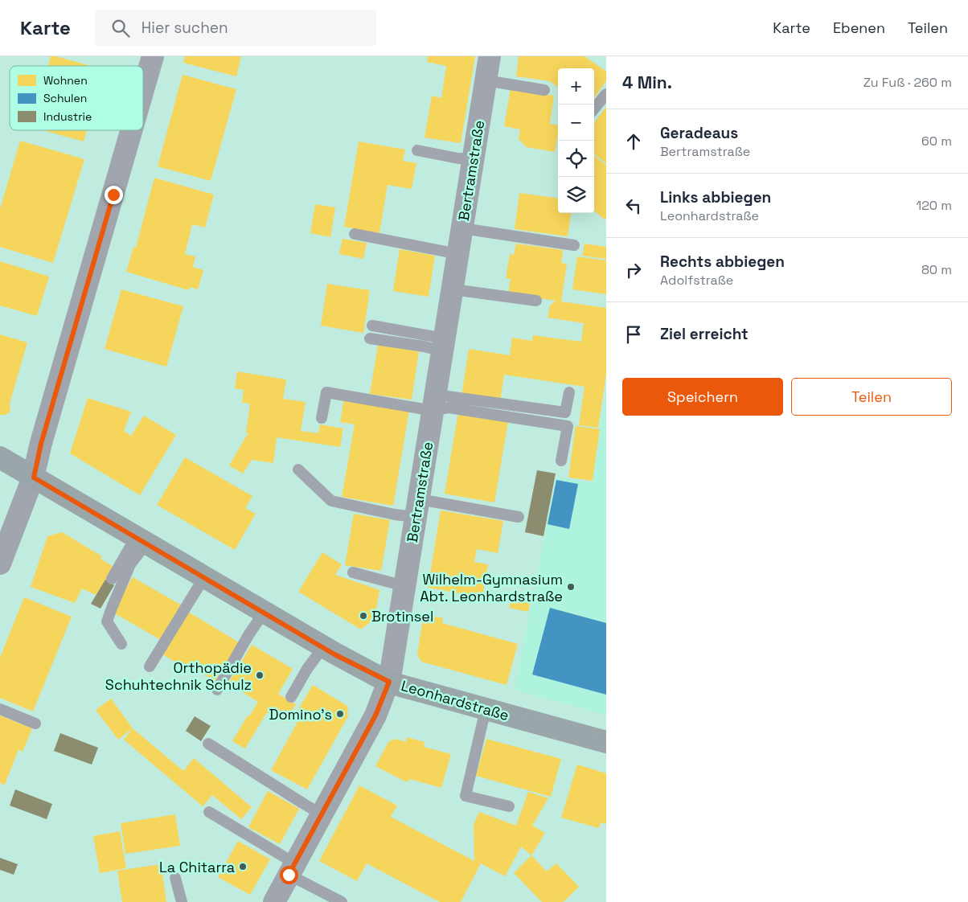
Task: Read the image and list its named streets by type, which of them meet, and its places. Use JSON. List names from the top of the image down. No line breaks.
{"streets":{"street":["Bertramstraße","Leonhardstraße"]},"crossings":[["Bertramstraße","Leonhardstraße"]],"places":["Wilhelm-Gymnasium Abt. Leonhardstraße","Brotinsel","Orthopädie Schuhtechnik Schulz","Domino's","La Chitarra"],"legend":["Wohnen","Schulen","Industrie"],"page":{"header":"Karte","search":"Hier suchen","nav":["Karte","Ebenen","Teilen"],"heading":["4 Min.","Zu Fuß · 260 m"],"map_buttons":["+","−"],"list":[["Geradeaus","Bertramstraße","60 m"],["Links abbiegen","Leonhardstraße","120 m"],["Rechts abbiegen","Adolfstraße","80 m"],"Ziel erreicht"],"buttons":["Speichern","Teilen"]}}
